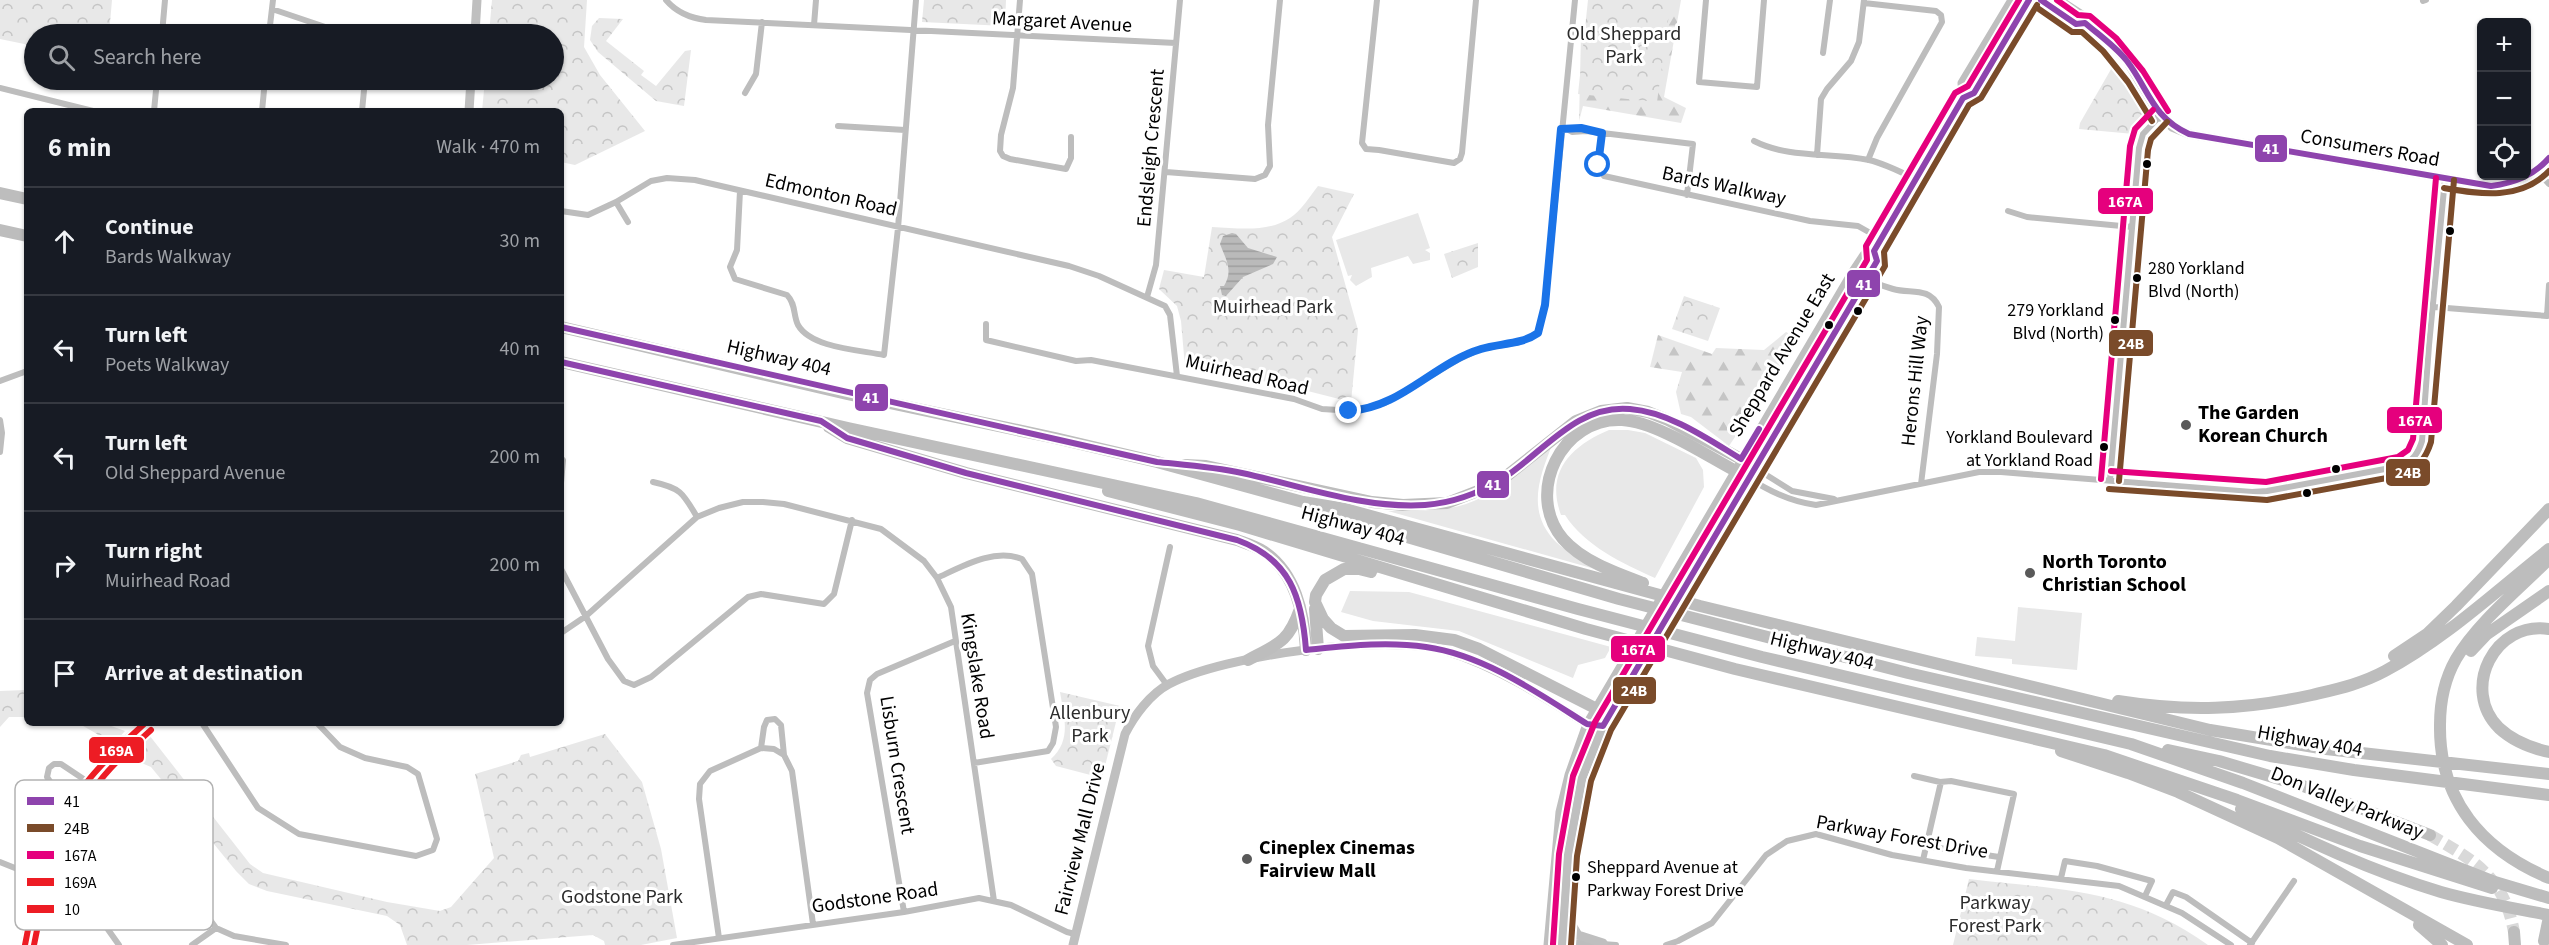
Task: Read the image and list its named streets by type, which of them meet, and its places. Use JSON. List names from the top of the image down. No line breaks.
{"streets":{"highway":["Highway 404","Don Valley Parkway"],"main road":["Consumers Road","Sheppard Avenue East","Fairview Mall Drive"],"street":["Margaret Avenue","Endsleigh Crescent","Bards Walkway","Edmonton Road","Muirhead Road","Herons Hill Way","Kingslake Road","Lisburn Crescent","Parkway Forest Drive","Godstone Road"]},"crossings":[["Margaret Avenue","Endsleigh Crescent"],["Endsleigh Crescent","Edmonton Road"],["Bards Walkway","Sheppard Avenue East"],["Edmonton Road","Muirhead Road"],["Sheppard Avenue East","Herons Hill Way"],["Sheppard Avenue East","Fairview Mall Drive"],["Highway 404","Don Valley Parkway"],["Kingslake Road","Lisburn Crescent"],["Kingslake Road","Godstone Road"],["Lisburn Crescent","Godstone Road"],["Fairview Mall Drive","Godstone Road"]],"parks":["Old Sheppard Park","Muirhead Park","Allenbury Park","Godstone Park","Parkway Forest Park"],"places":["280 Yorkland Blvd (North)","279 Yorkland Blvd (North)","The Garden Korean Church","Yorkland Boulevard at Yorkland Road","North Toronto Christian School","Cineplex Cinemas Fairview Mall","Sheppard Avenue at Parkway Forest Drive"],"lines":["transit line 41","transit line 167A","transit line 24B","transit line 169A","transit line 10"],"legend":["41","24B","167A","169A","10"],"page":{"map_buttons":["+","−"],"search":"Search here","heading":["6 min","Walk · 470 m"],"list":[["Continue","Bards Walkway","30 m"],["Turn left","Poets Walkway","40 m"],["Turn left","Old Sheppard Avenue","200 m"],["Turn right","Muirhead Road","200 m"],"Arrive at destination"]}}
